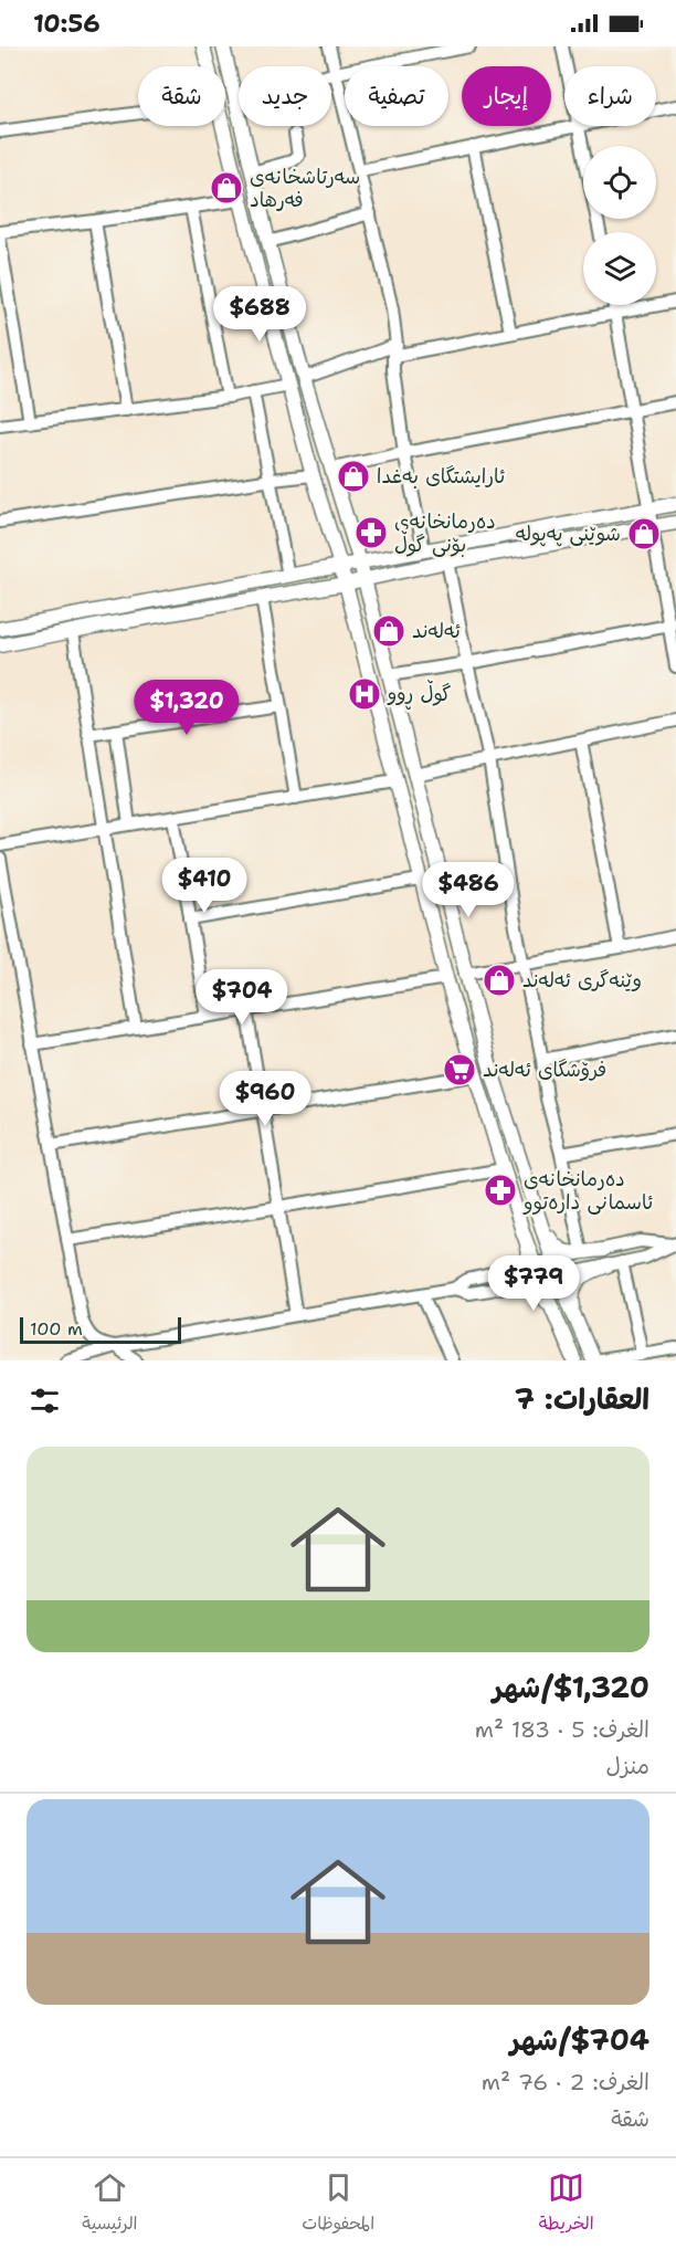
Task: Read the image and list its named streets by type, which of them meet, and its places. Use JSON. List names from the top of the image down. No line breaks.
{"places":{"shop":["سەرتاشخانەی فەرهاد","ئارایشتگای بەغدا","شوێنی پەپولە","ئەلەند","وێنەگری ئەلەند"],"pharmacy":["دەرمانخانەی بۆنی گوڵ","دەرمانخانەی ئاسمانی دارەتوو"],"hospital":["گوڵ ڕوو"],"supermarket":["فرۆشگای ئەلەند"]},"scale_bar":"100 m","page":{"status":"10:56","chip":["شراء","إيجار","تصفية","جديد","شقة"],"price":["$688","$1,320","$410","$486","$704","$960","$779"],"scale":"100 m","heading":"العقارات: 7","list":[{"name":"$1,320/شهر","note":"الغرف: 5 · 183 m² · منزل"},{"name":"$704/شهر","note":"الغرف: 2 · 76 m² · شقة"}],"tabs":["الخريطة","المحفوظات","الرئيسية"]}}
